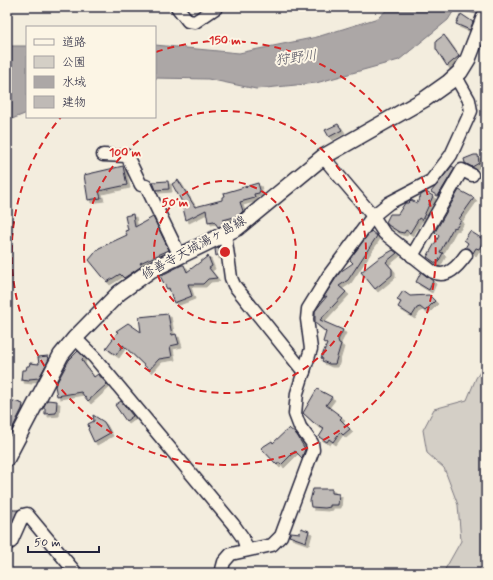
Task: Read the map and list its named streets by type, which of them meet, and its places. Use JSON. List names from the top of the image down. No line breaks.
{"streets":{"main road":["修善寺天城湯ヶ島線"]},"water":["狩野川"],"legend":["道路","公園","水域","建物"],"scale_bar":"50 m","rings":["150 m","100 m","50 m"]}
